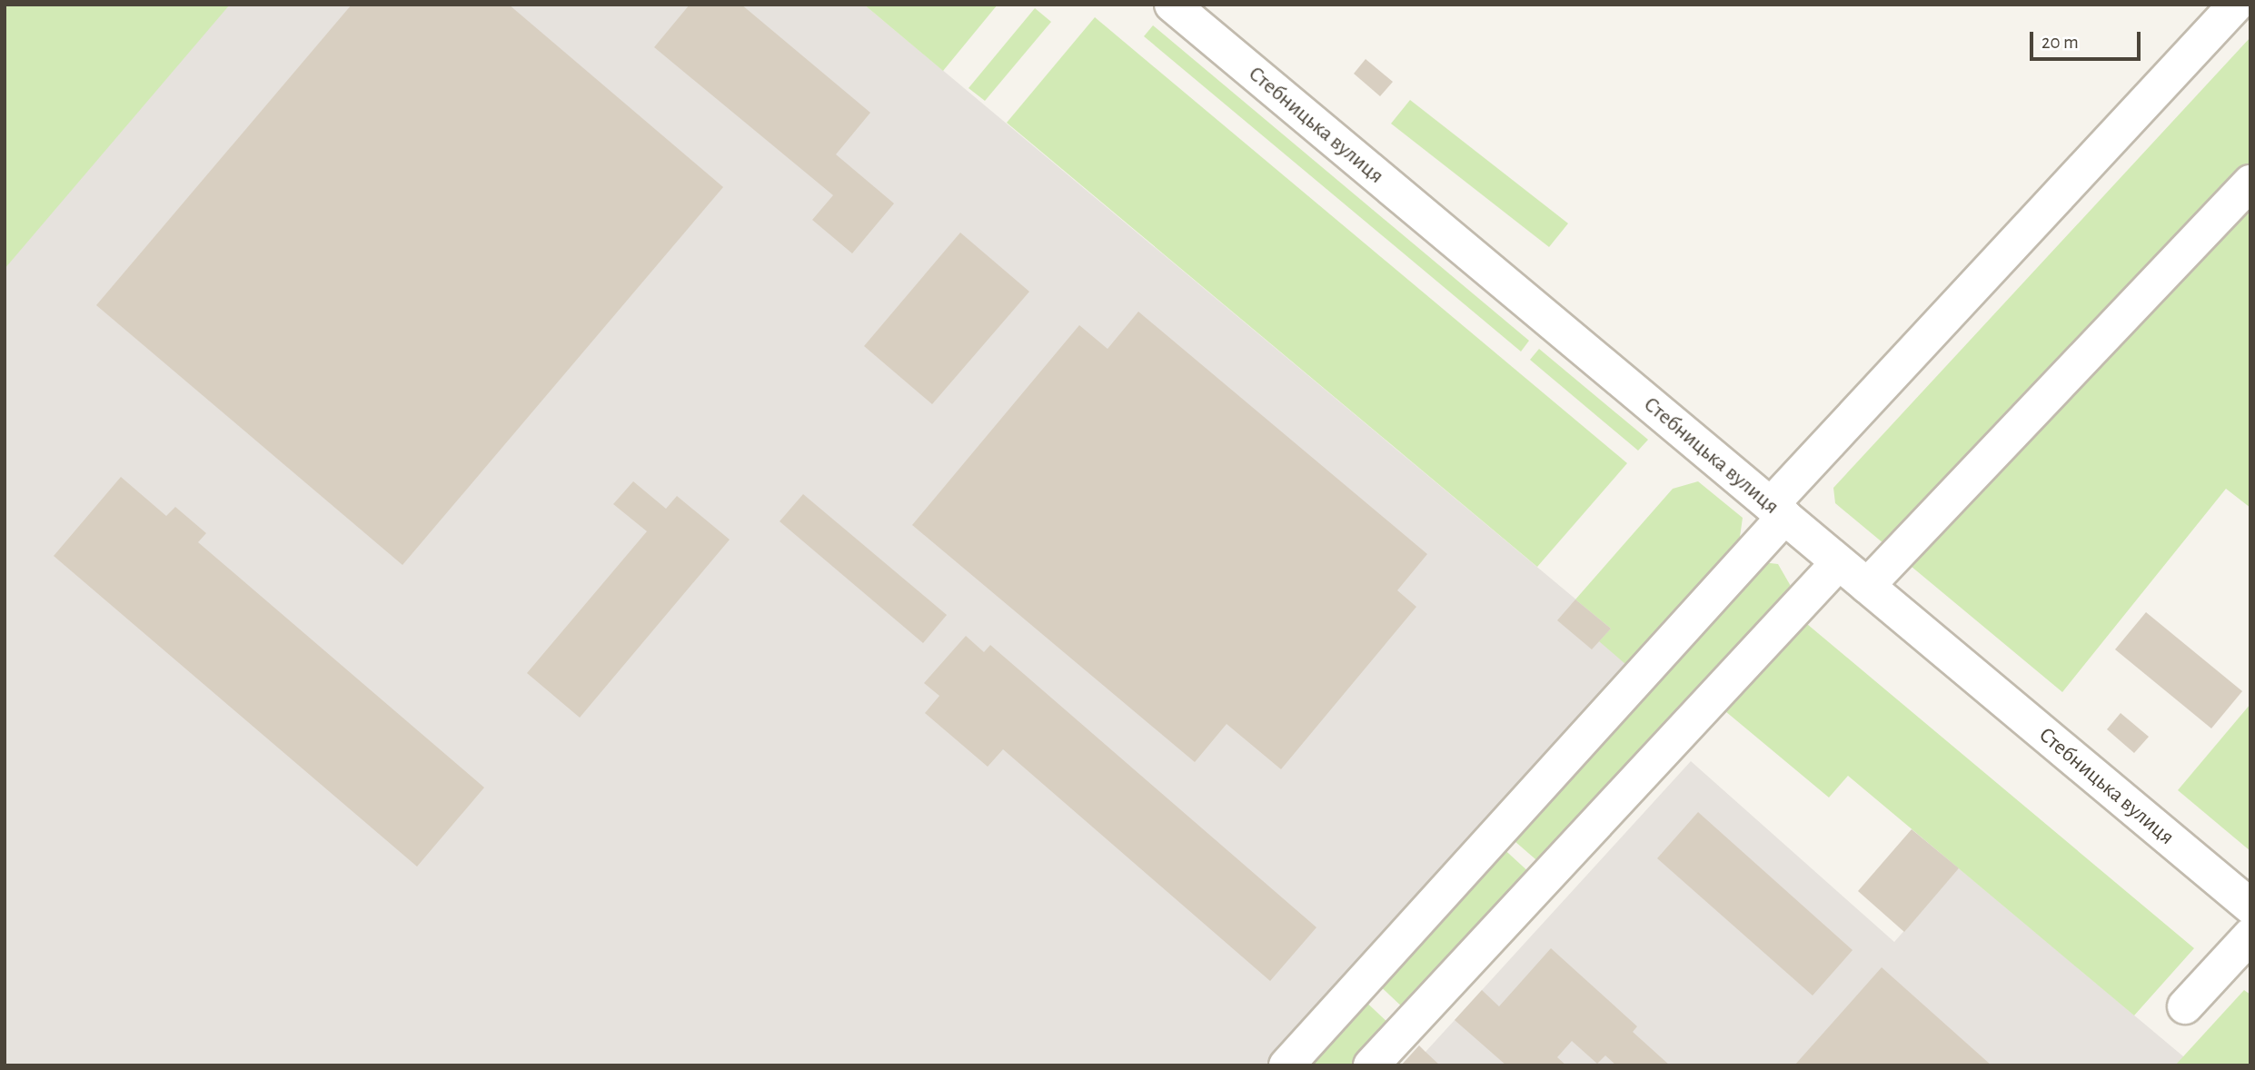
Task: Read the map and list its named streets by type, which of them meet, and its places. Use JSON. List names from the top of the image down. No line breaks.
{"streets":{"street":["Стебницька вулиця"]},"scale_bar":"20 m"}
